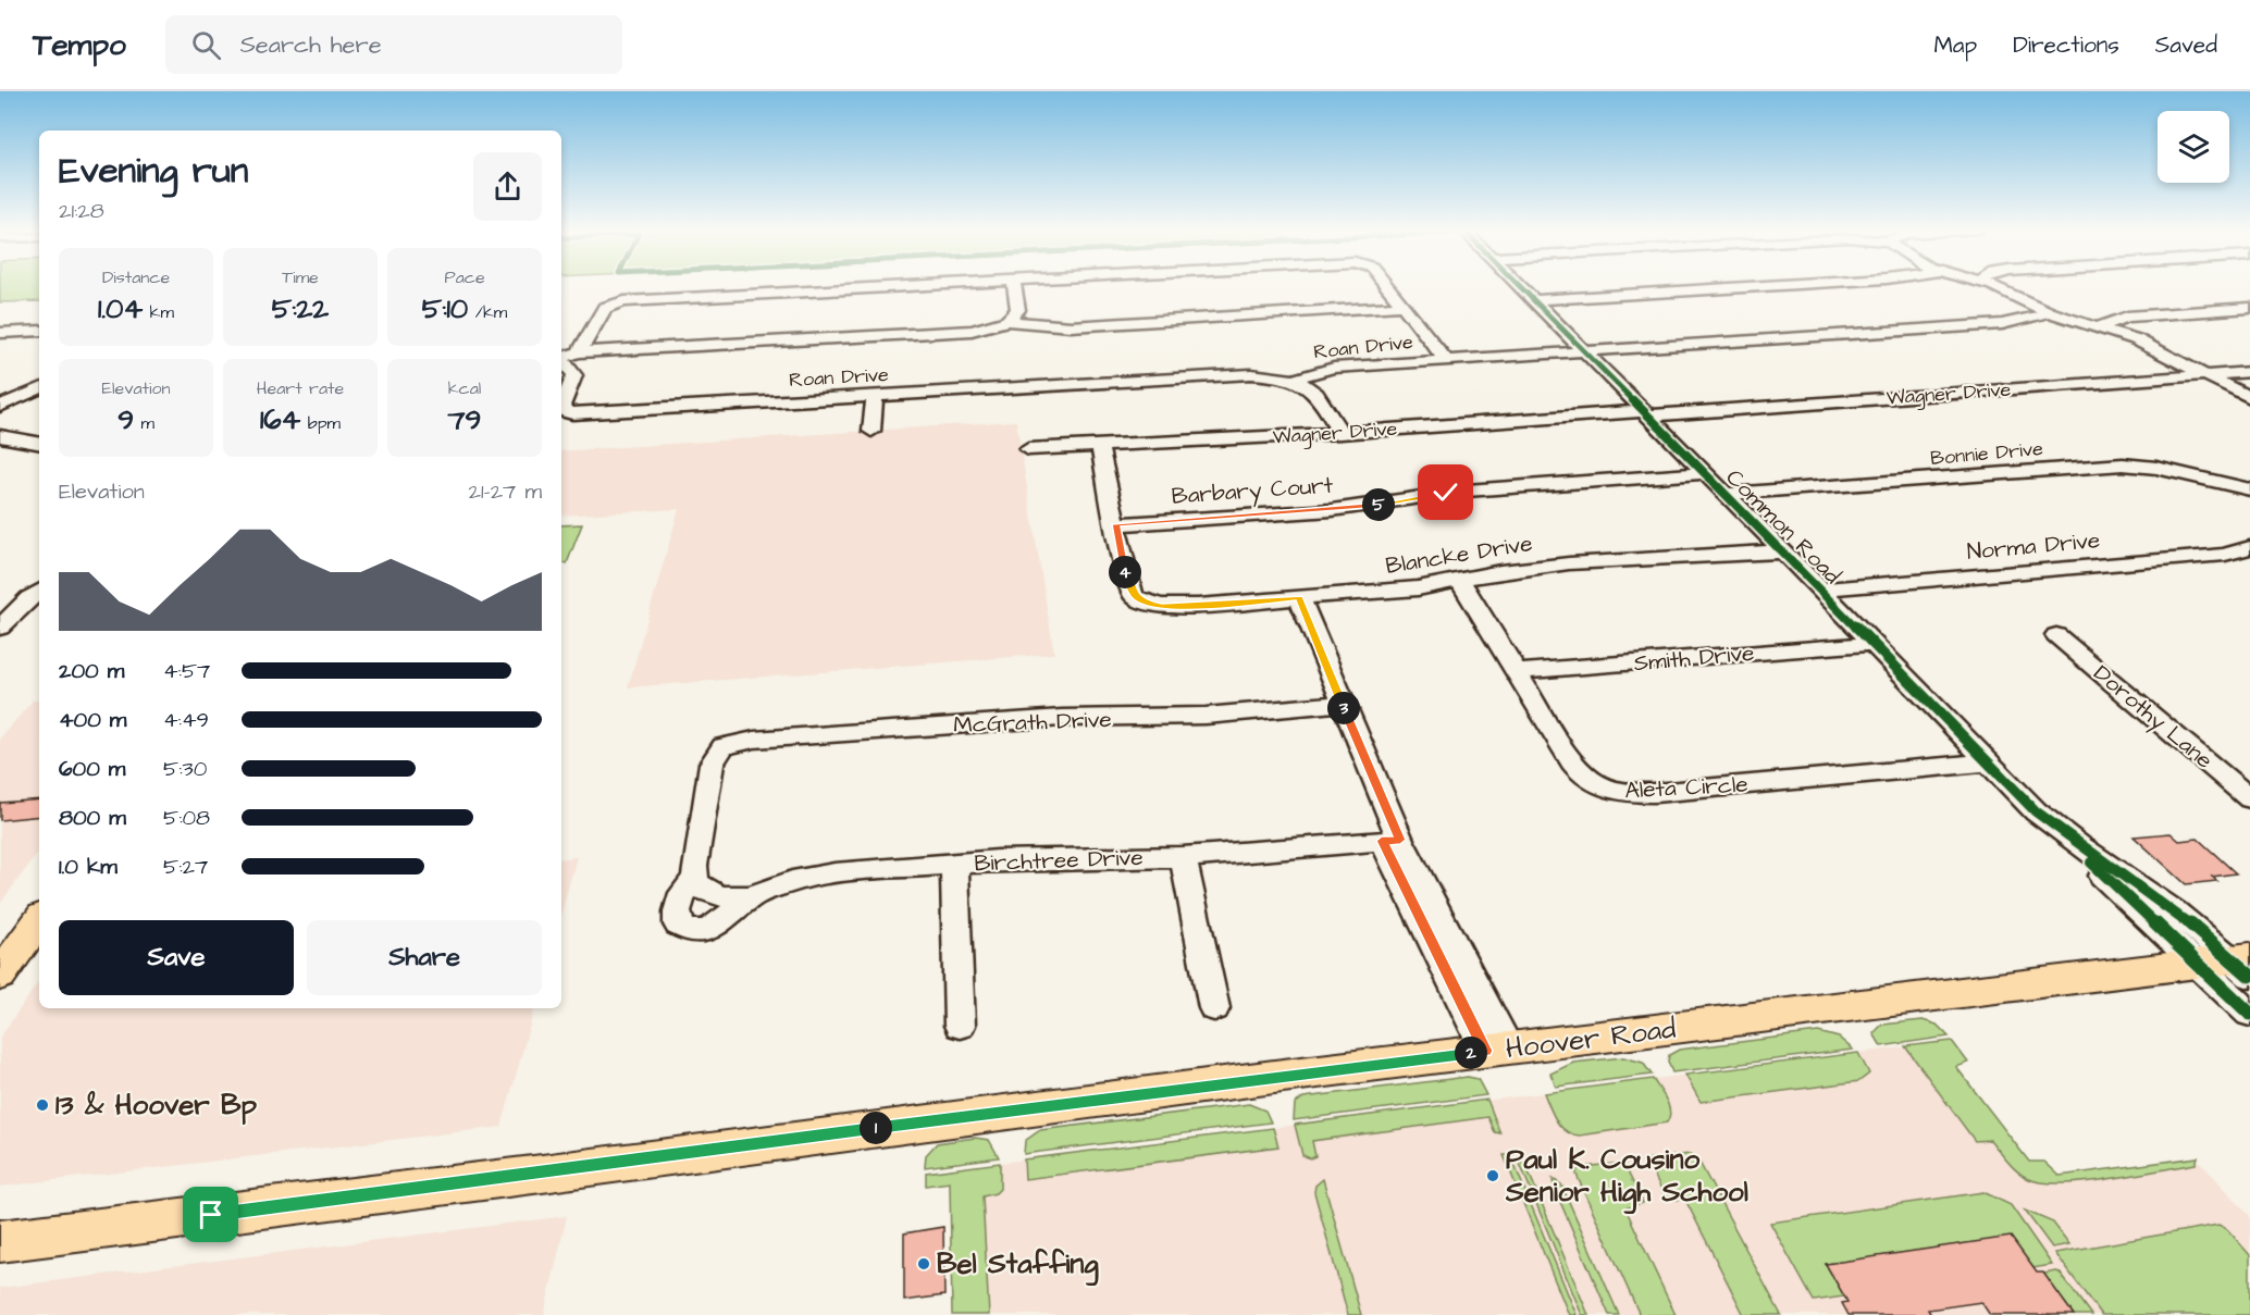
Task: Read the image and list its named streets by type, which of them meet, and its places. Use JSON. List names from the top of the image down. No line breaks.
{"streets":{"main road":["Hoover Road"],"street":["Roan Drive","Wagner Drive","Bonnie Drive","Barbary Court","Common Road","Norma Drive","Blancke Drive","Smith Drive","Dorothy Lane","McGrath Drive","Aleta Circle","Birchtree Drive"]},"crossings":[["Roan Drive","Common Road"],["Wagner Drive","Common Road"],["Bonnie Drive","Common Road"],["Barbary Court","Common Road"],["Barbary Court","Blancke Drive"],["Common Road","Norma Drive"],["Common Road","Blancke Drive"],["Common Road","Smith Drive"],["Common Road","Aleta Circle"],["Common Road","Hoover Road"],["Blancke Drive","Aleta Circle"],["Smith Drive","Aleta Circle"],["McGrath Drive","Birchtree Drive"]],"places":["13 & Hoover Bp","Paul K. Cousino Senior High School","Bel Staffing"],"page":{"header":"Tempo","search":"Search here","nav":["Map","Directions","Saved"],"heading":["Evening run","21:28"],"stats":[["Distance","1.04 km"],["Time","5:22"],["Pace","5:10 /km"],["Elevation","9 m"],["Heart rate","164 bpm"],["kcal","79"]],"chart":["Elevation","21–27 m"],"pins":["5","4","3","2","1"],"list":[{"name":"200 m","note":"4:57"},{"name":"400 m","note":"4:49"},{"name":"600 m","note":"5:30"},{"name":"800 m","note":"5:08"},{"name":"1.0 km","note":"5:27"}],"buttons":["Save","Share"]}}
